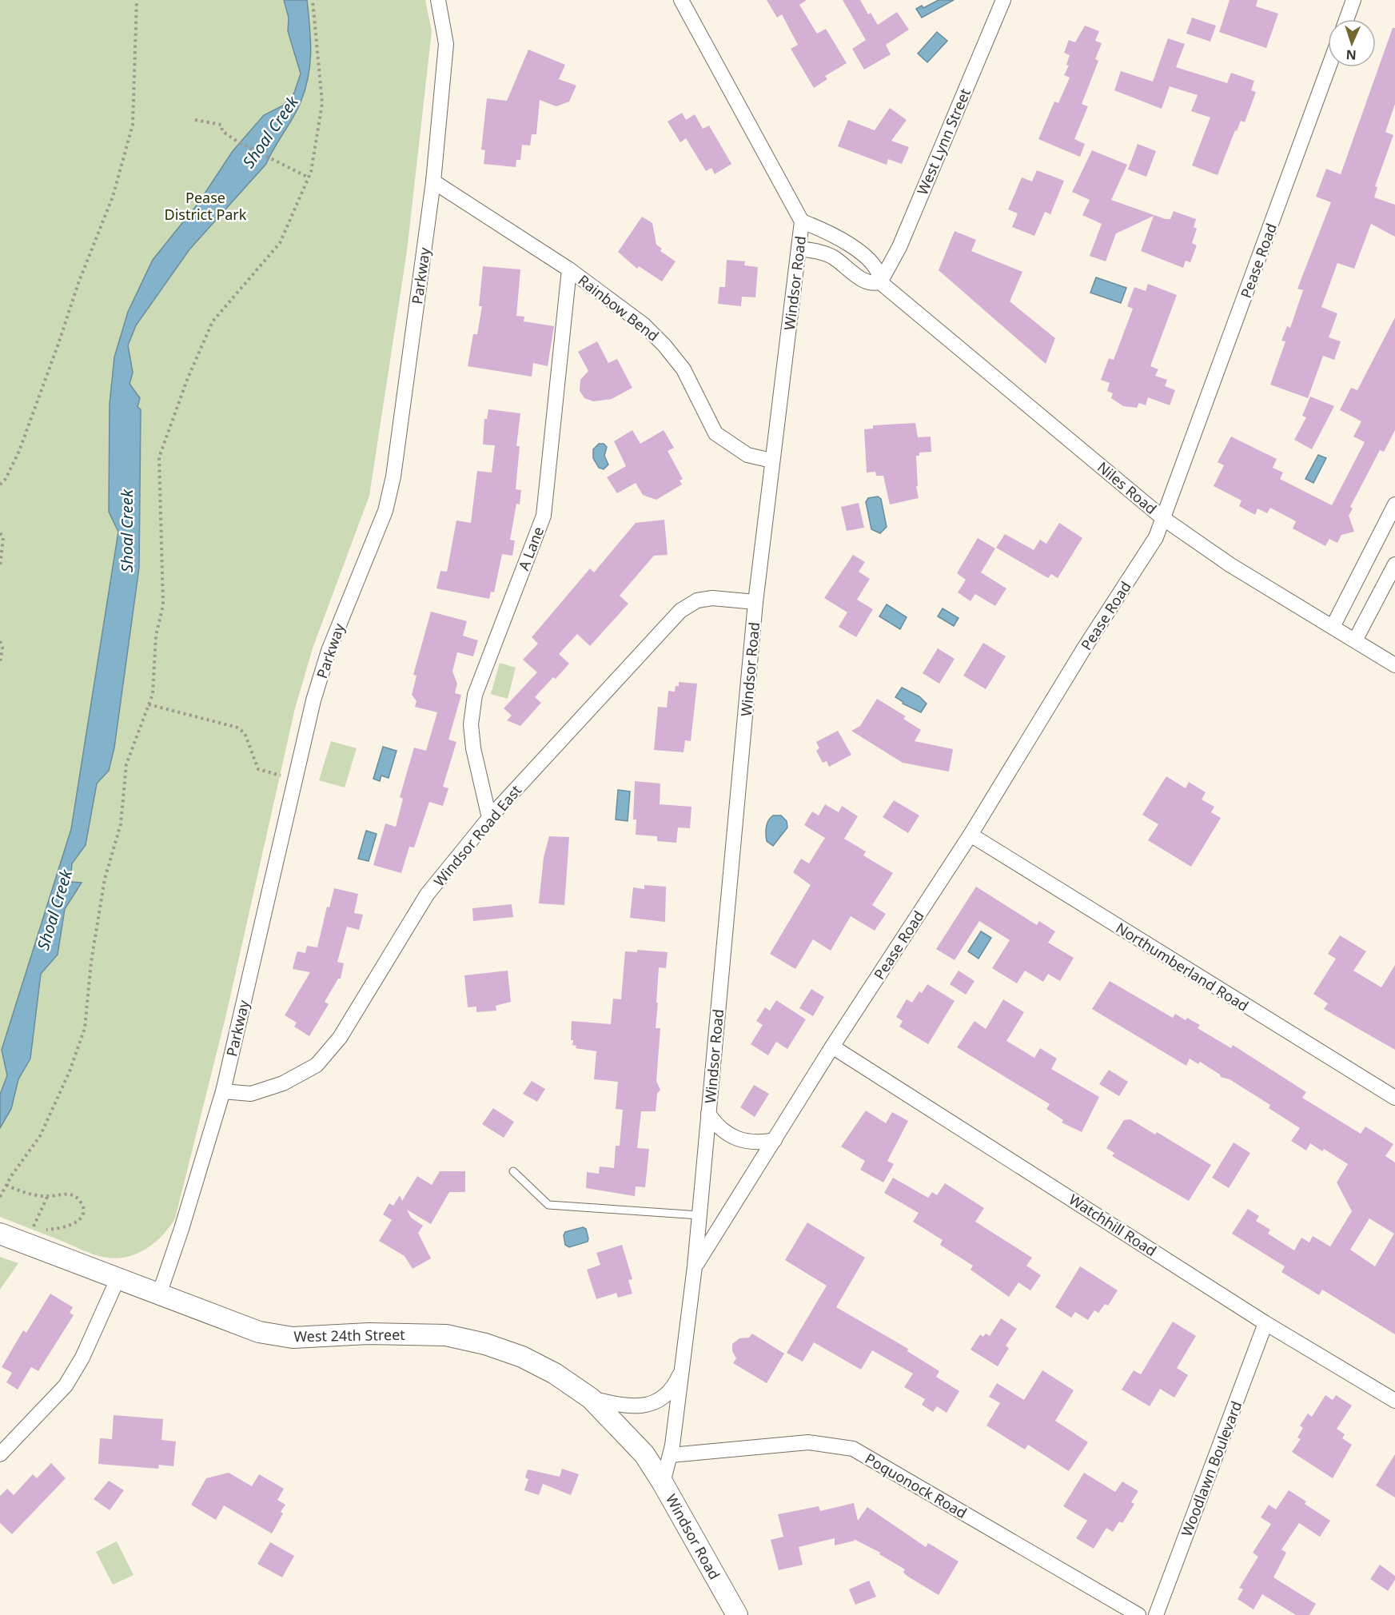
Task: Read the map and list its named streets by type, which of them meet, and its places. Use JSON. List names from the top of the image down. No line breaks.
{"streets":{"main road":["Windsor Road","West 24th Street"],"street":["West Lynn Street","Pease Road","Parkway","Rainbow Bend","Niles Road","A Lane","Windsor Road East","Northumberland Road","Watchhill Road","Woodlawn Boulevard","Poquonock Road"]},"crossings":[["West Lynn Street","Niles Road"],["Pease Road","Windsor Road"],["Pease Road","Niles Road"],["Pease Road","Northumberland Road"],["Pease Road","Watchhill Road"],["Parkway","Rainbow Bend"],["Parkway","Windsor Road East"],["Parkway","West 24th Street"],["Windsor Road","Rainbow Bend"],["Windsor Road","Niles Road"],["Windsor Road","Windsor Road East"],["Windsor Road","West 24th Street"],["Windsor Road","Poquonock Road"],["Rainbow Bend","A Lane"],["A Lane","Windsor Road East"],["Watchhill Road","Woodlawn Boulevard"]],"water":["Shoal Creek"],"parks":["Pease District Park"],"north":"bottom"}
